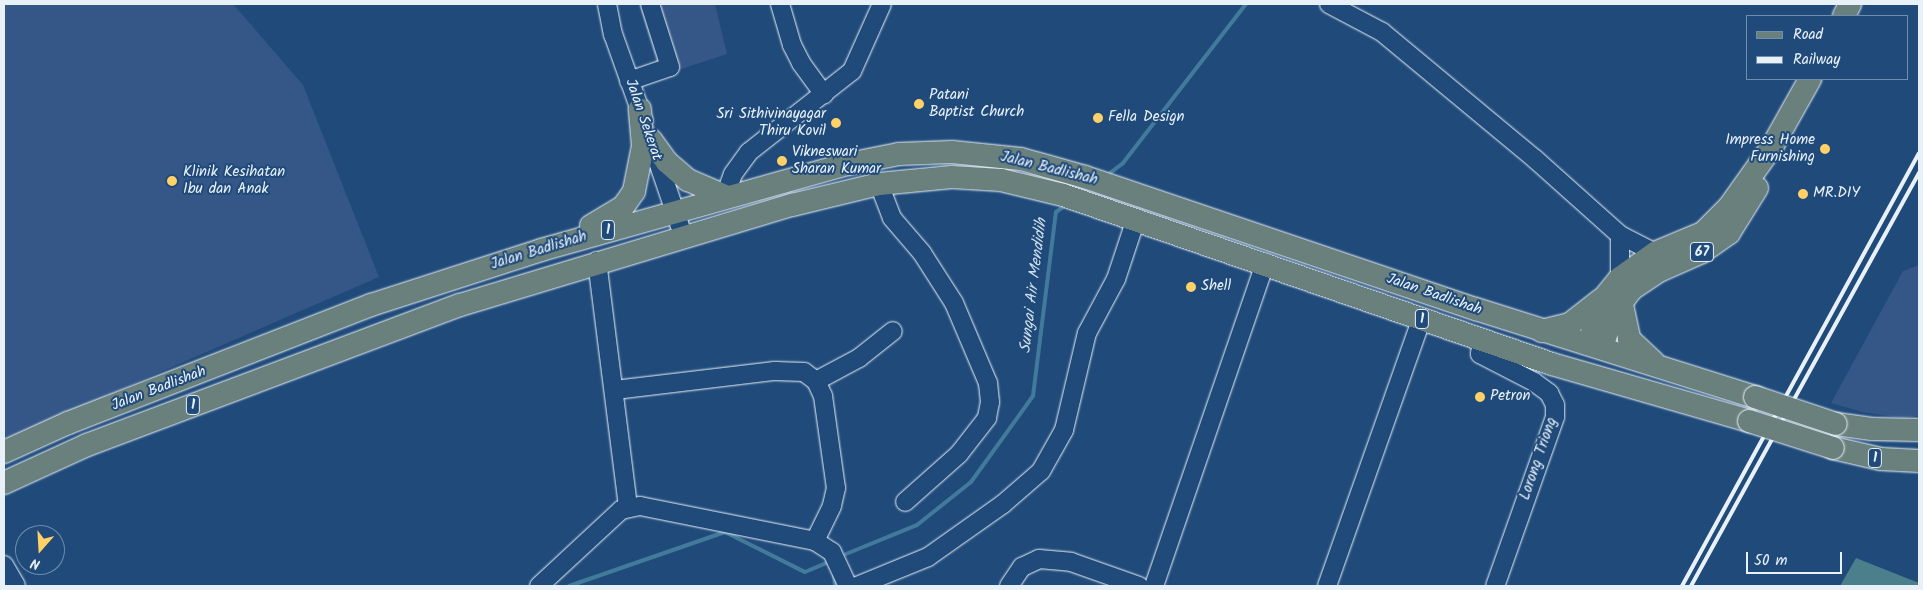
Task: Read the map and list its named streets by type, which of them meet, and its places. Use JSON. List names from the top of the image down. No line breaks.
{"streets":{"main road":["Jalan Badlishah","1","67"],"street":["Jalan Sekerat","Lorong Triong"]},"crossings":[["Jalan Sekerat","Jalan Badlishah"],["Jalan Badlishah","67"],["Jalan Badlishah","Lorong Triong"]],"water":["Sungai Air Mendidih"],"places":["Patani Baptist Church","Fella Design","Sri Sithivinayagar Thiru Kovil","Impress Home Furnishing","Vikneswari Sharan Kumar","Klinik Kesihatan Ibu dan Anak","MR.DIY","Shell","Petron"],"legend":["Road","Railway"],"scale_bar":"50 m","north":"bottom"}
